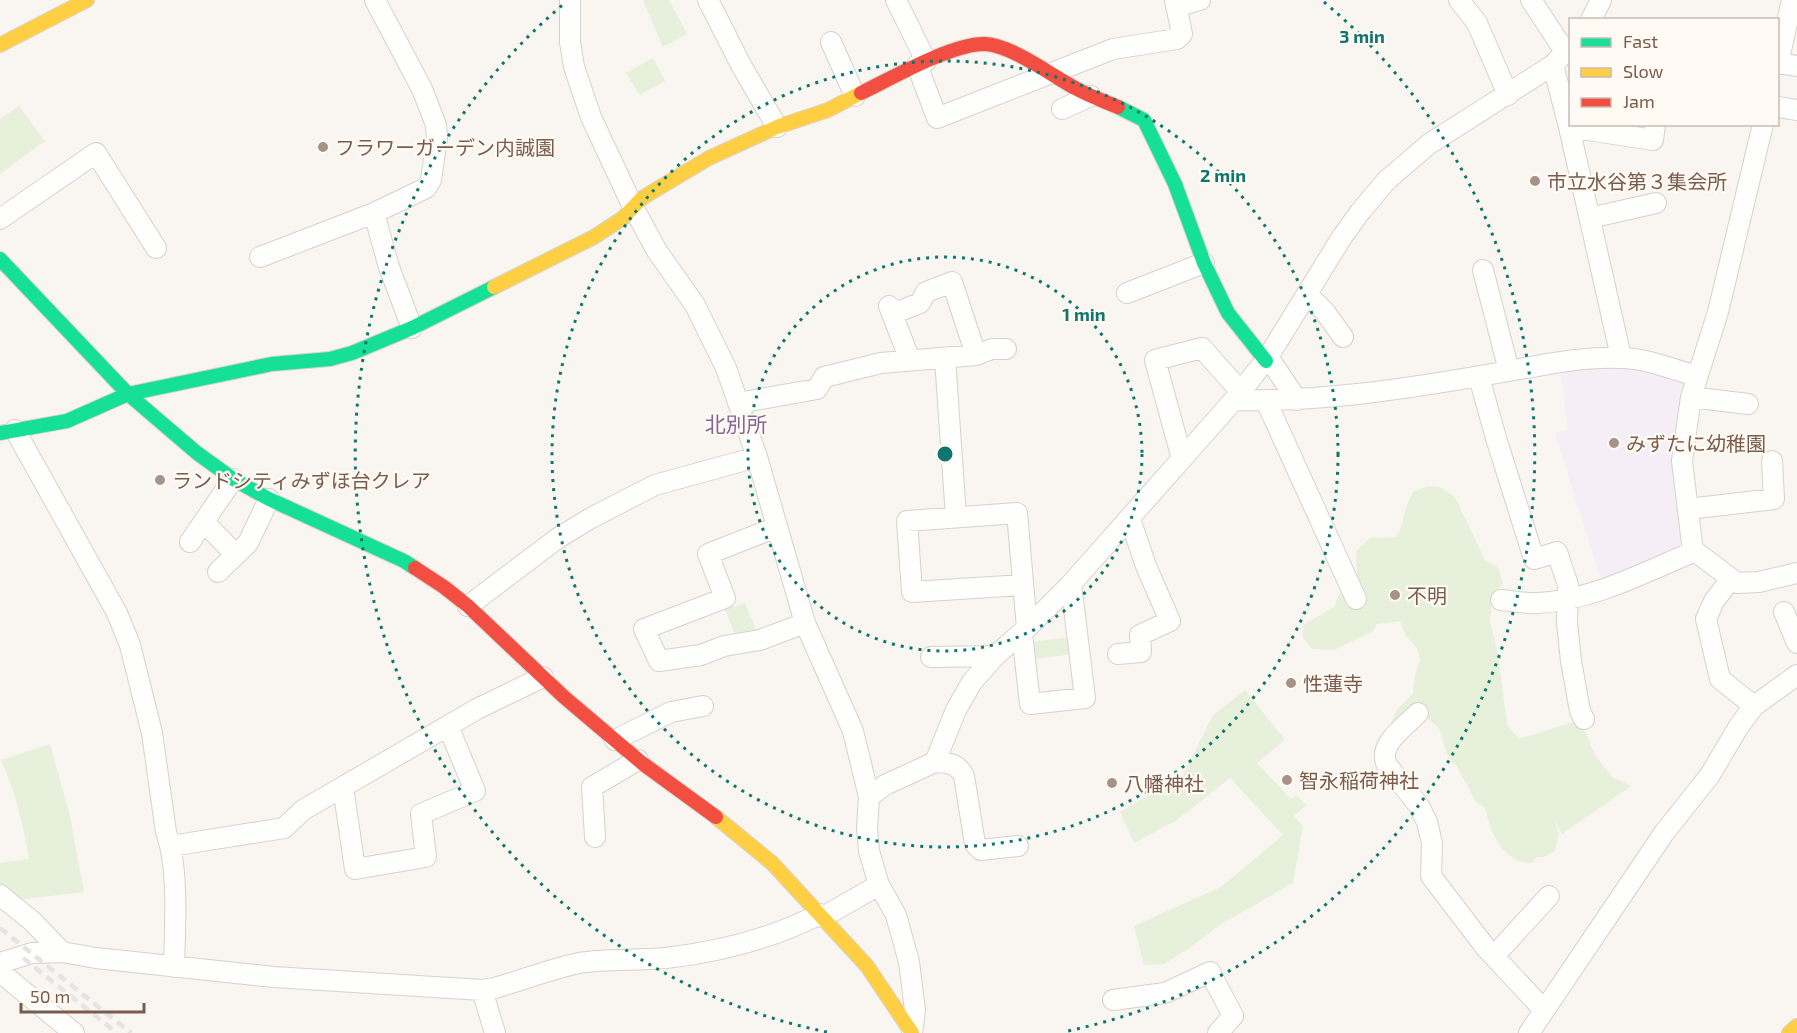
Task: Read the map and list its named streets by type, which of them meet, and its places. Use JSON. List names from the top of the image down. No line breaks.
{"districts":["北別所"],"places":["フラワーガーデン内誠園","市立水谷第３集会所","みずたに幼稚園","ランドシティみずほ台クレア","不明","性蓮寺","智永稲荷神社","八幡神社"],"legend":["Fast","Slow","Jam"],"scale_bar":"50 m","rings":["3 min","2 min","1 min"]}
